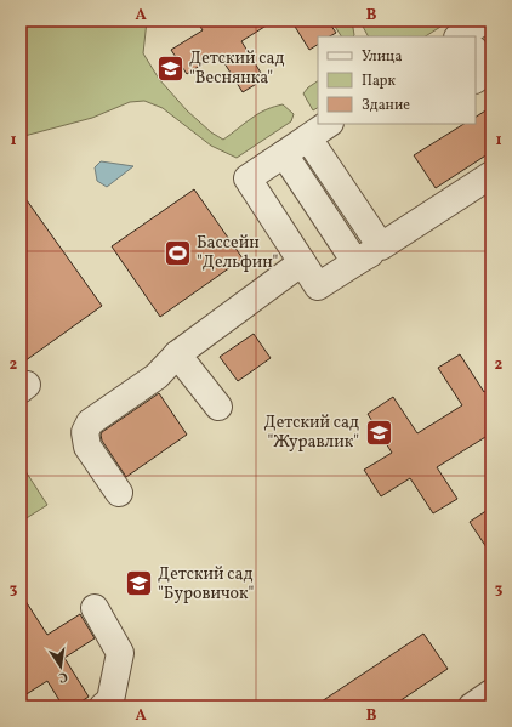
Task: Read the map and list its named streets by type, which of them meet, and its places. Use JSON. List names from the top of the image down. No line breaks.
{"places":{"school or university":["Детский сад \"Веснянка\"","Детский сад \"Журавлик\"","Детский сад \"Буровичок\""],"sports":["Бассейн \"Дельфин\""]},"legend":["Улица","Парк","Здание"],"north":"bottom","grid":{"columns":["A","B"],"rows":["1","2","3"]}}
